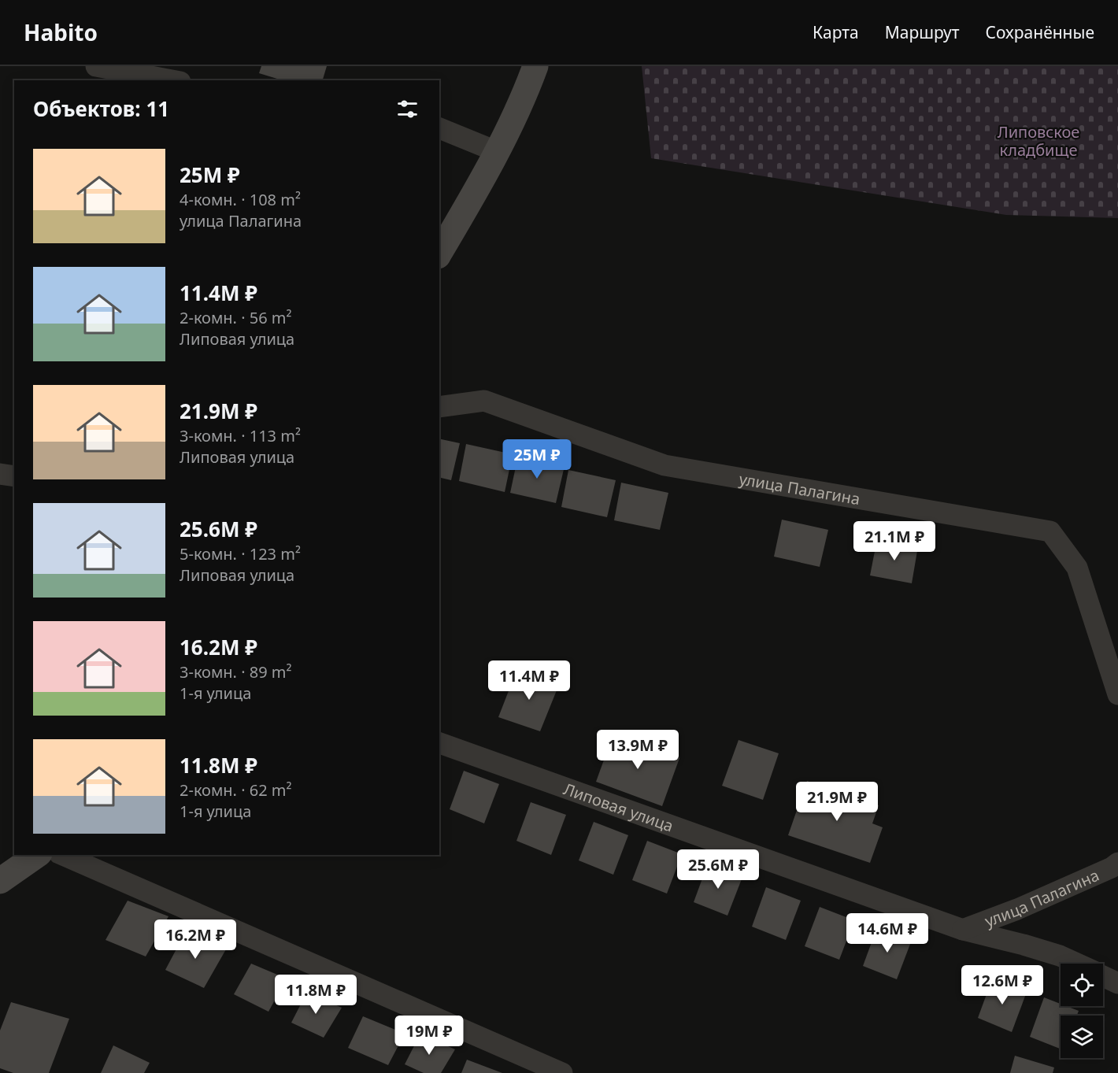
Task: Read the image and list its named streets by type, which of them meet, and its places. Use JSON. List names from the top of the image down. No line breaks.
{"streets":{"street":["улица Палагина","Липовая улица"]},"crossings":[["улица Палагина","Липовая улица"]],"parks":["Липовское кладбище"],"page":{"header":"Habito","nav":["Карта","Маршрут","Сохранённые"],"heading":"Объектов: 11","list":[{"name":"25M ₽","note":"4-комн. · 108 m² · улица Палагина"},{"name":"11.4M ₽","note":"2-комн. · 56 m² · Липовая улица"},{"name":"21.9M ₽","note":"3-комн. · 113 m² · Липовая улица"},{"name":"25.6M ₽","note":"5-комн. · 123 m² · Липовая улица"},{"name":"16.2M ₽","note":"3-комн. · 89 m² · 1-я улица"},{"name":"11.8M ₽","note":"2-комн. · 62 m² · 1-я улица"}],"price":["25M ₽","21.1M ₽","11.4M ₽","13.9M ₽","21.9M ₽","25.6M ₽","14.6M ₽","16.2M ₽","12.6M ₽","11.8M ₽","19M ₽"]}}
